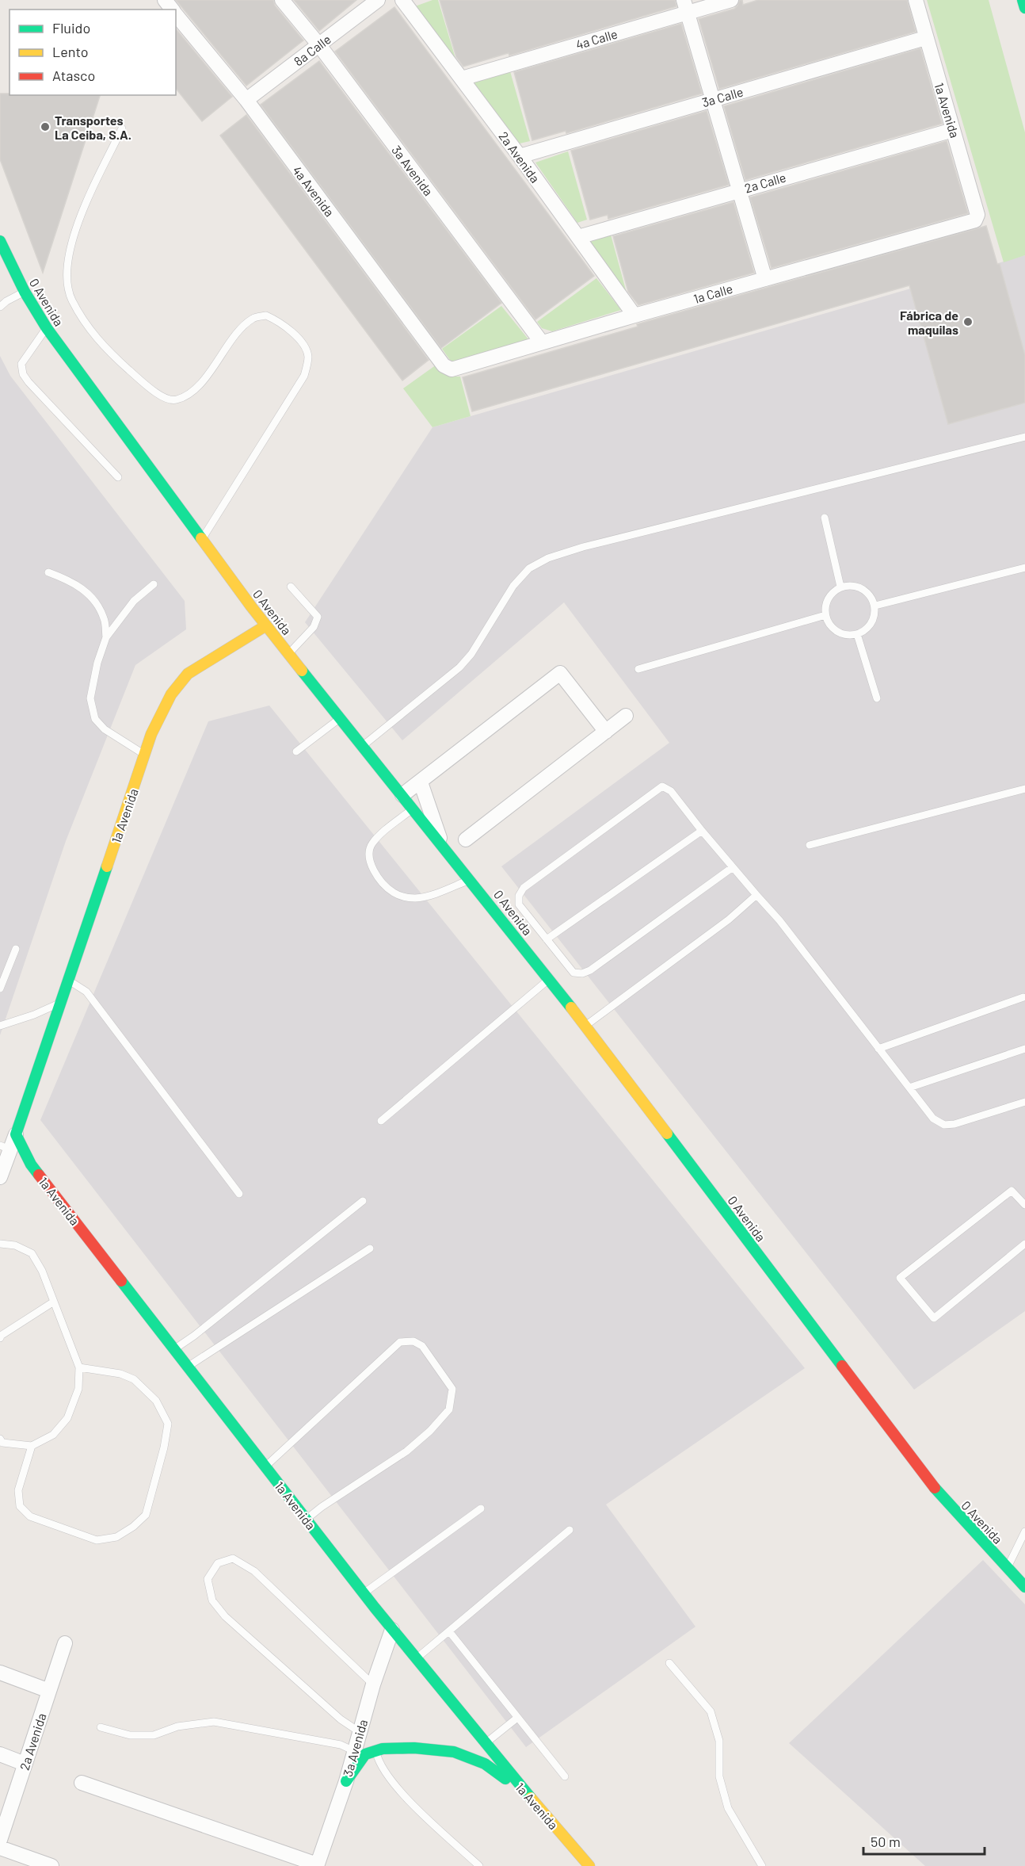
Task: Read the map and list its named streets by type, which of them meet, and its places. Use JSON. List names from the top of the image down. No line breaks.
{"streets":{"main road":["1a Avenida","0 Avenida"],"street":["4a Calle","8a Calle","3a Calle","2a Avenida","3a Avenida","2a Calle","4a Avenida","1a Calle"]},"crossings":[["4a Calle","2a Avenida"],["8a Calle","3a Avenida"],["8a Calle","4a Avenida"],["3a Calle","1a Avenida"],["3a Calle","2a Avenida"],["1a Avenida","3a Avenida"],["1a Avenida","2a Calle"],["1a Avenida","1a Calle"],["1a Avenida","0 Avenida"],["2a Avenida","2a Calle"],["2a Avenida","1a Calle"],["3a Avenida","1a Calle"],["4a Avenida","1a Calle"]],"places":["Transportes La Ceiba, S.A.","Fábrica de maquilas"],"legend":["Fluido","Lento","Atasco"],"scale_bar":"50 m"}
